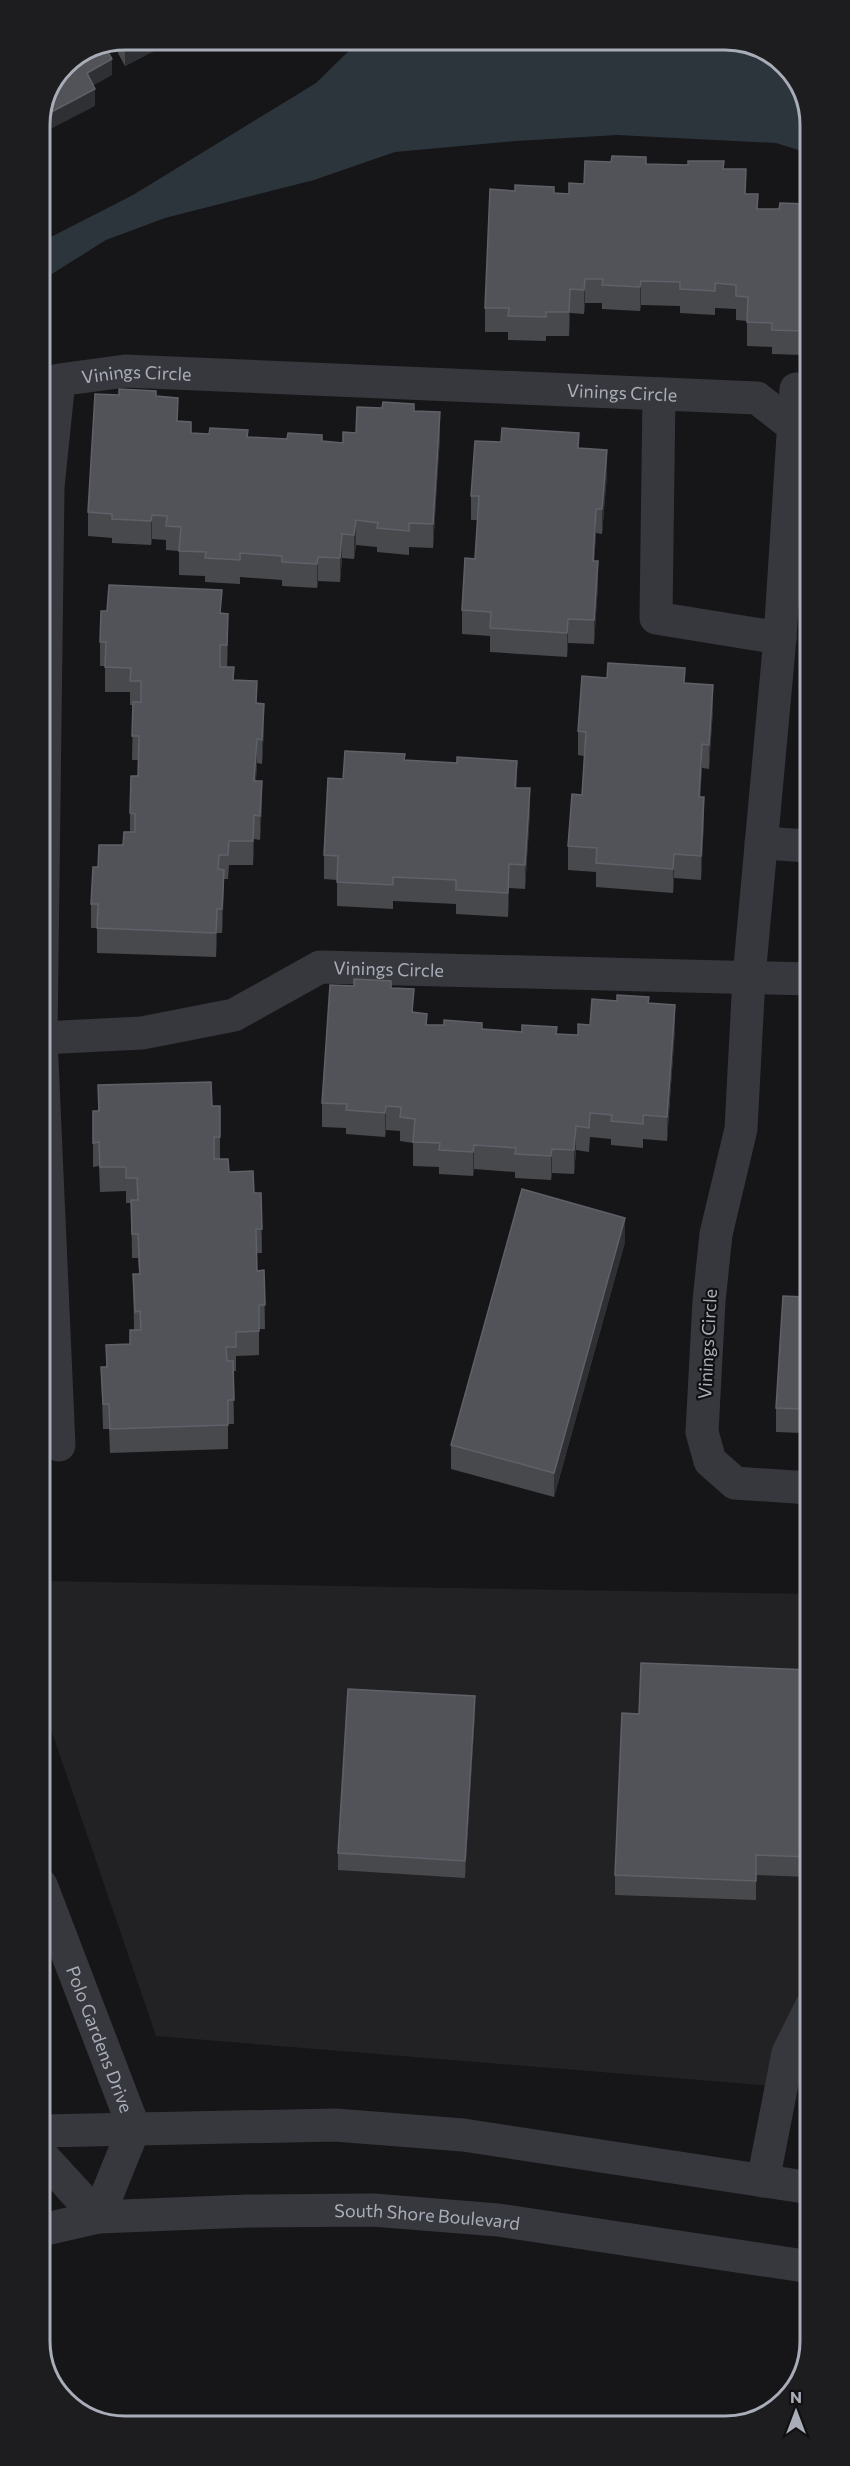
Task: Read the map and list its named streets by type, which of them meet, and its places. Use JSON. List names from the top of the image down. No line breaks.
{"streets":{"street":["Vinings Circle","Polo Gardens Drive","South Shore Boulevard"]},"crossings":[["Polo Gardens Drive","South Shore Boulevard"]],"north":"top"}
